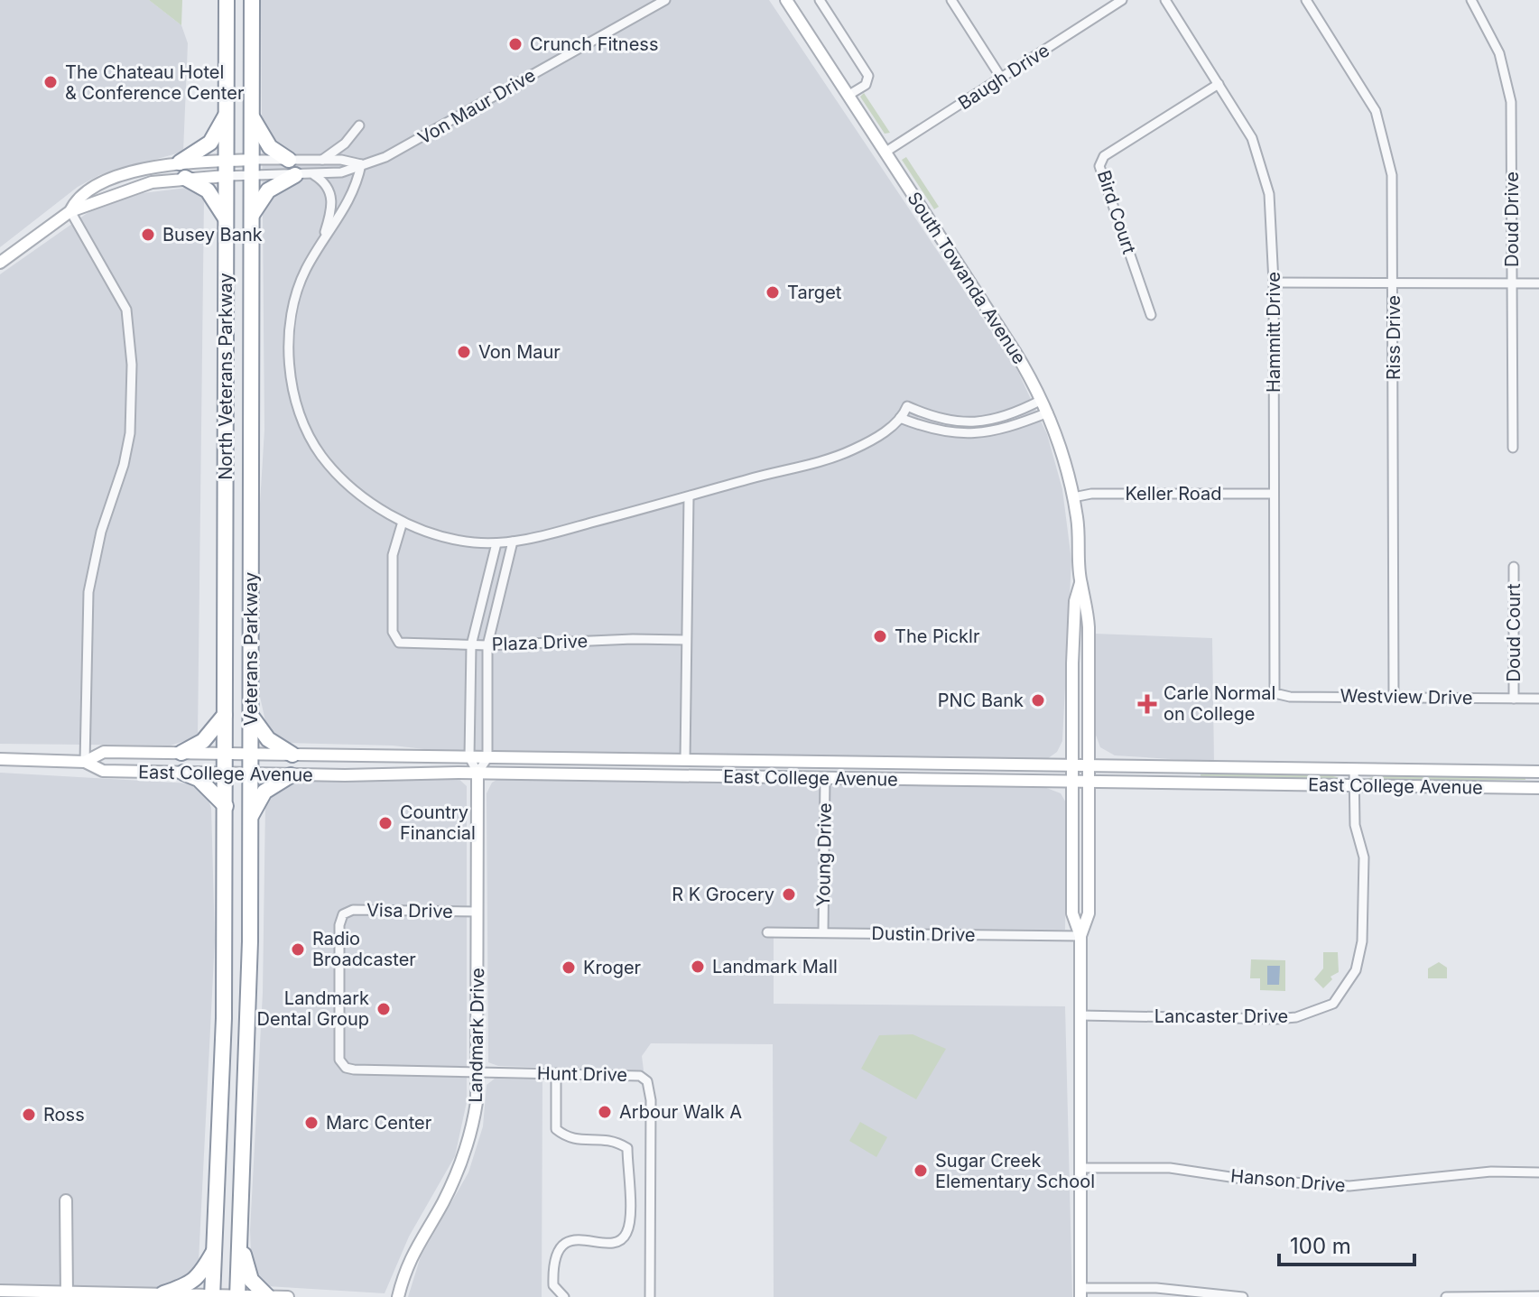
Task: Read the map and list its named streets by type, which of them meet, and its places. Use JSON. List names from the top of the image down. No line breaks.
{"streets":{"highway":["North Veterans Parkway","Veterans Parkway"],"main road":["South Towanda Avenue","East College Avenue","Landmark Drive"],"street":["Baugh Drive","Von Maur Drive","Bird Court","Doud Drive","Hammitt Drive","Riss Drive","Keller Road","Doud Court","Plaza Drive","Westview Drive","Young Drive","Visa Drive","Dustin Drive","Lancaster Drive","Hunt Drive","Hanson Drive"]},"crossings":[["Baugh Drive","South Towanda Avenue"],["Von Maur Drive","Veterans Parkway"],["Bird Court","Hammitt Drive"],["South Towanda Avenue","Keller Road"],["South Towanda Avenue","East College Avenue"],["South Towanda Avenue","Dustin Drive"],["Hammitt Drive","Keller Road"],["Hammitt Drive","Westview Drive"],["Riss Drive","Westview Drive"],["North Veterans Parkway","East College Avenue"],["Doud Court","Westview Drive"],["Veterans Parkway","East College Avenue"],["East College Avenue","Young Drive"],["East College Avenue","Lancaster Drive"],["East College Avenue","Landmark Drive"],["Young Drive","Dustin Drive"],["Visa Drive","Landmark Drive"],["Visa Drive","Hunt Drive"],["Landmark Drive","Hunt Drive"]],"places":{"other":["Crunch Fitness","The Chateau Hotel & Conference Center","Busey Bank","Target","Von Maur","The Picklr","PNC Bank","Country Financial","R K Grocery","Radio Broadcaster","Landmark Mall","Kroger","Landmark Dental Group","Arbour Walk A","Ross","Marc Center","Sugar Creek Elementary School"],"health":["Carle Normal on College"]},"scale_bar":"100 m"}
